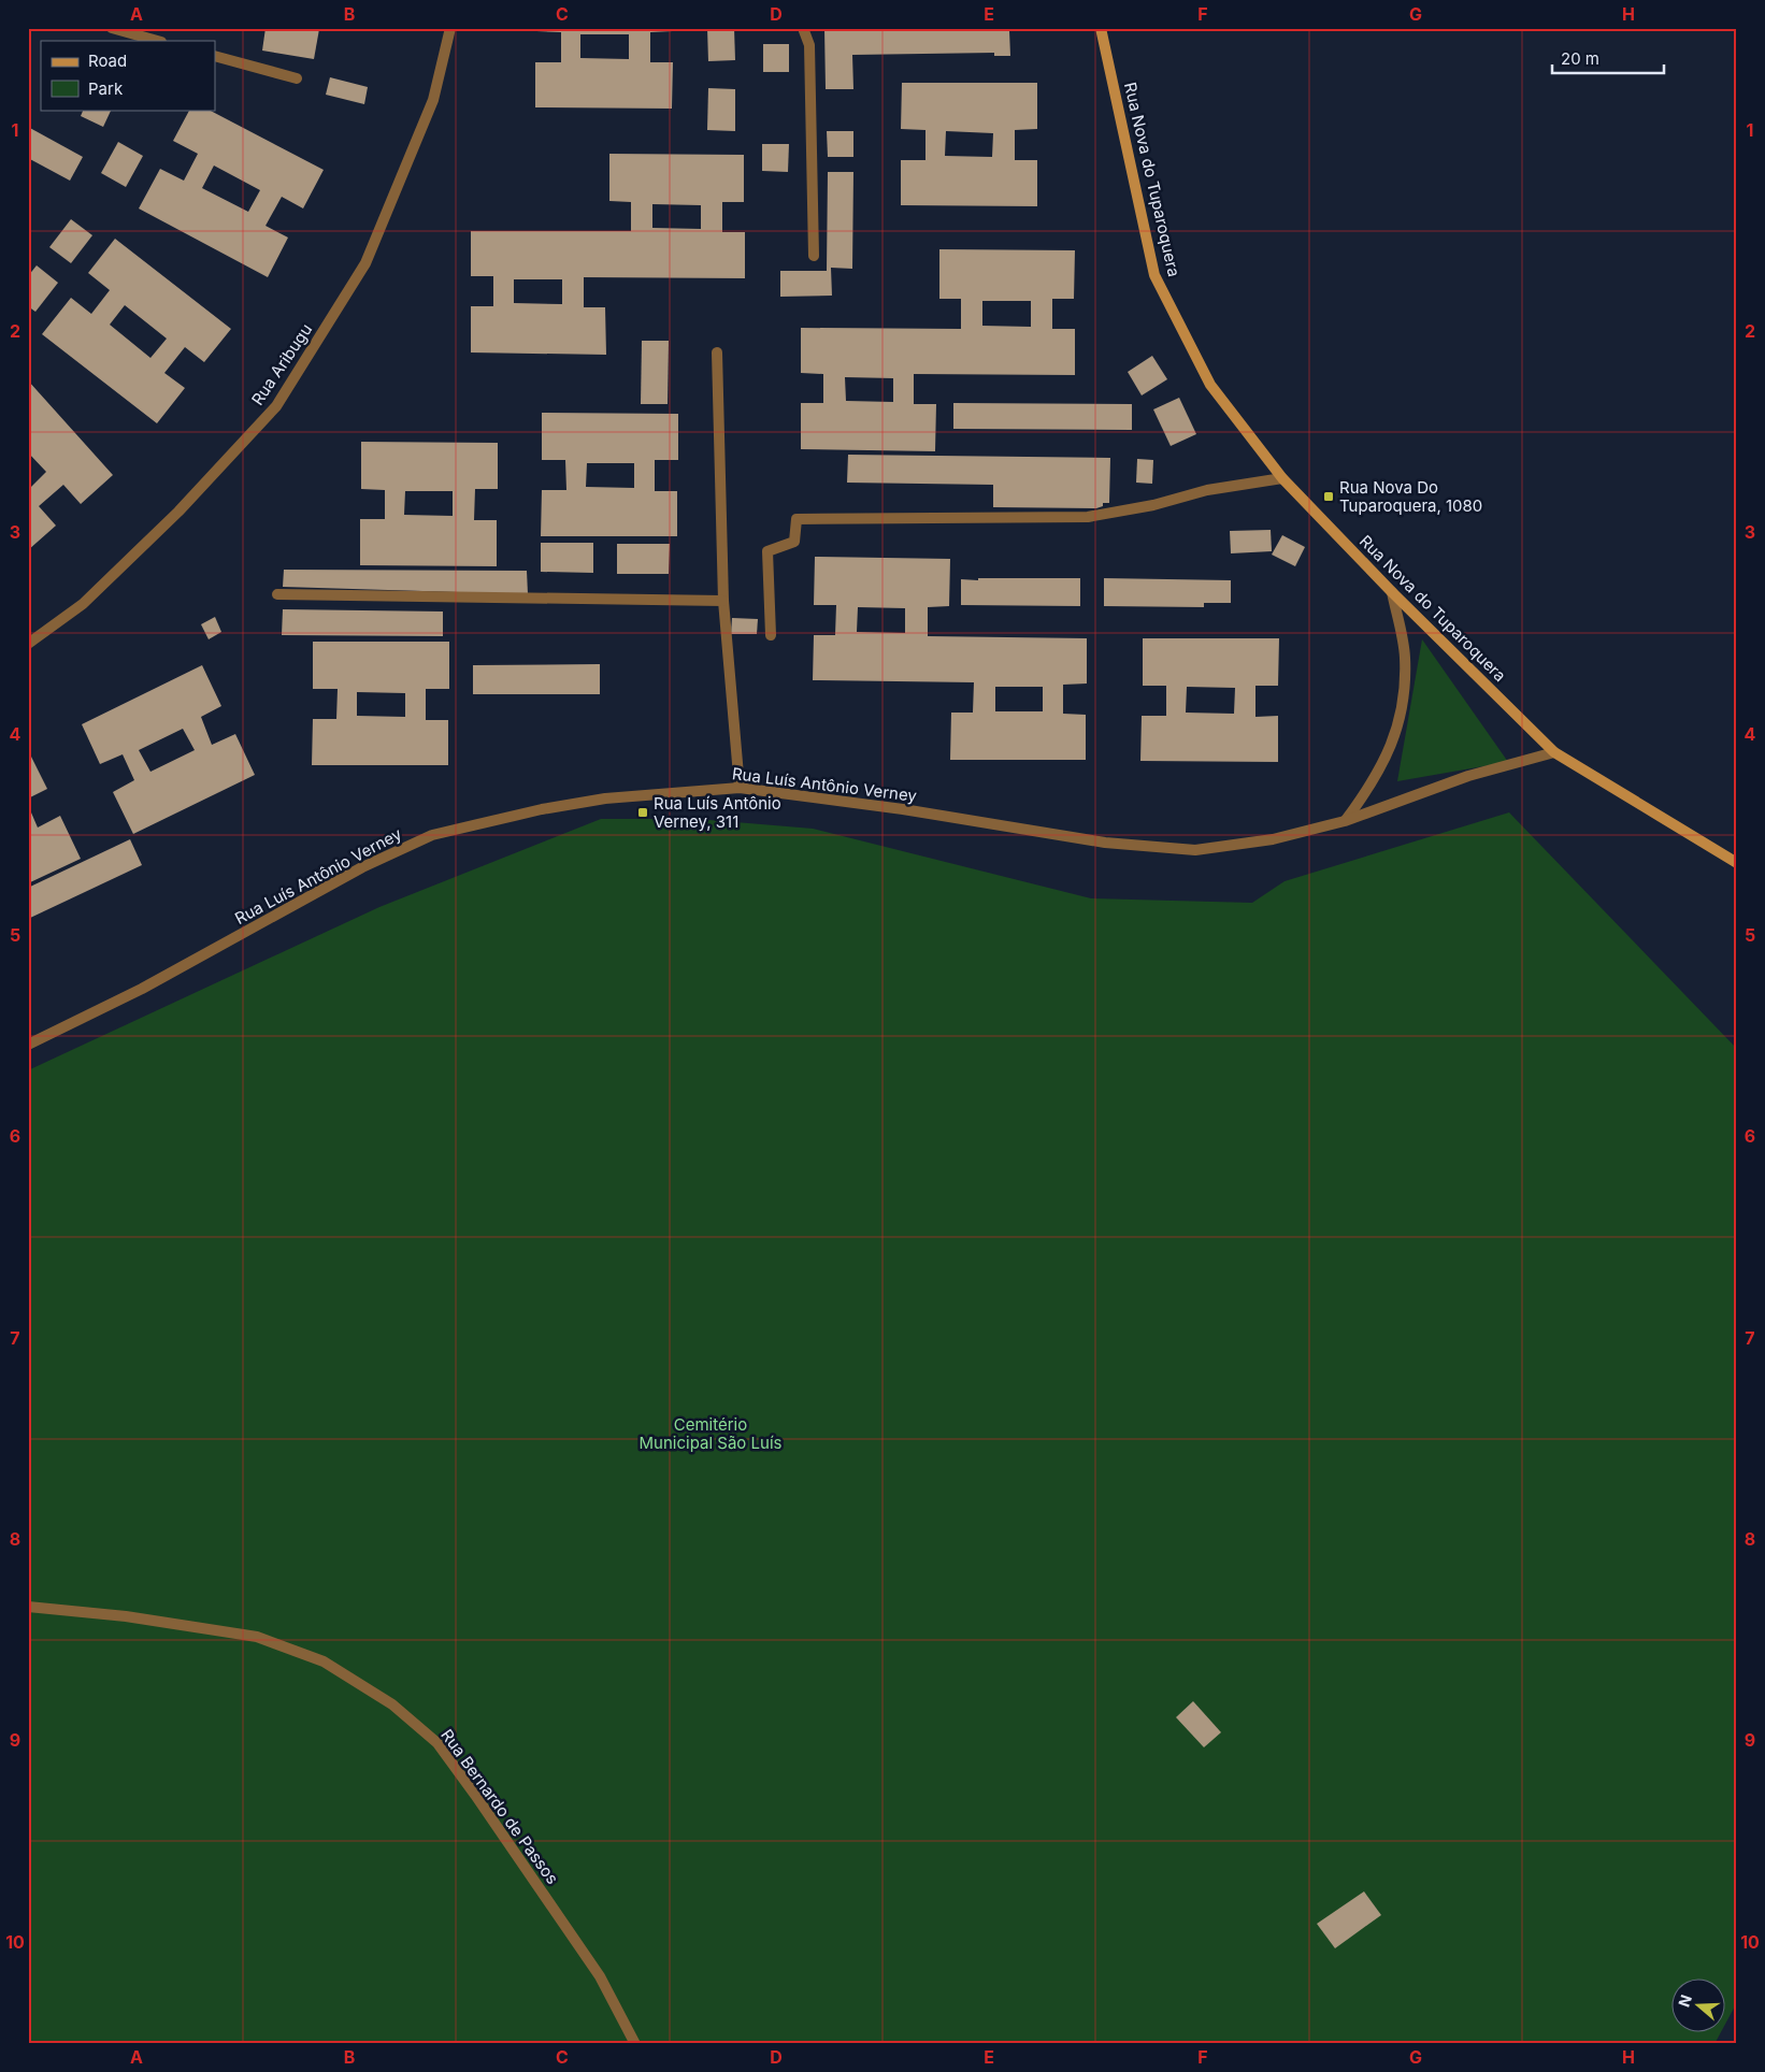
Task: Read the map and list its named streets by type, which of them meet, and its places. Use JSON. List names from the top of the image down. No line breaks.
{"streets":{"street":["Rua Nova do Tuparoquera","Rua Aribugu","Rua Luís Antônio Verney","Rua Bernardo de Passos"]},"crossings":[["Rua Nova do Tuparoquera","Rua Luís Antônio Verney"]],"parks":["Cemitério Municipal São Luís"],"places":{"transit":["Rua Nova Do Tuparoquera, 1080","Rua Luís Antônio Verney, 311"]},"legend":["Road","Park"],"scale_bar":"20 m","north":"left","grid":{"columns":["A","B","C","D","E","F","G","H"],"rows":["1","2","3","4","5","6","7","8","9","10"]}}
